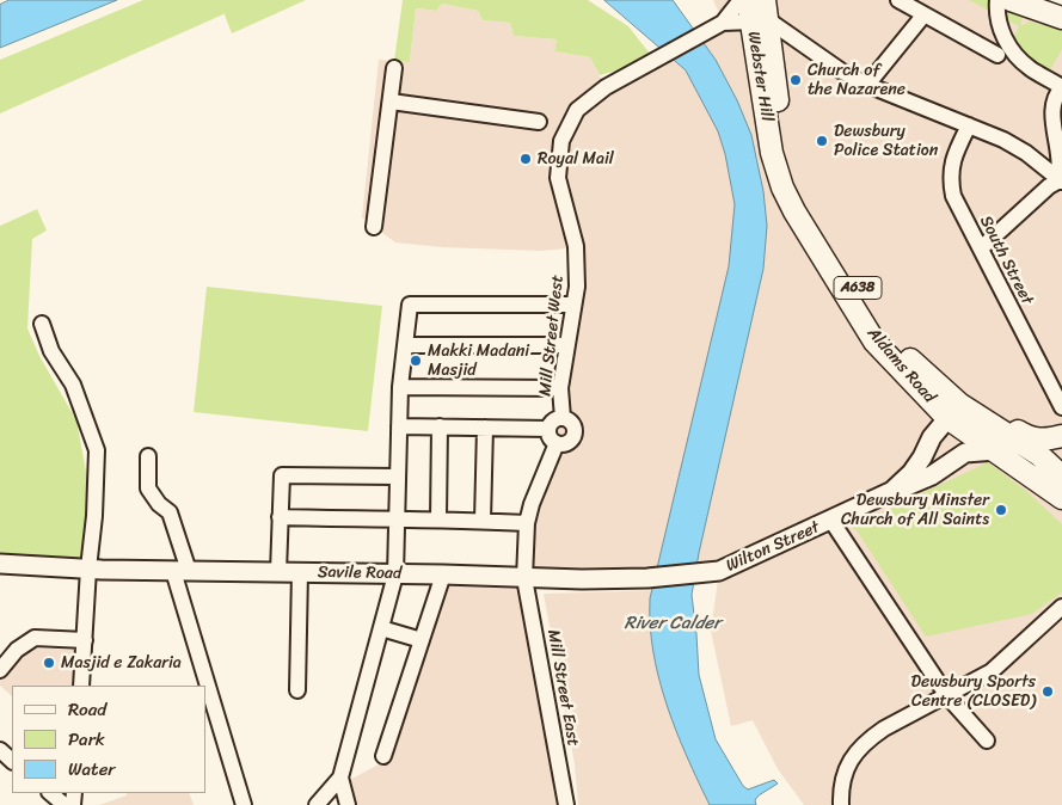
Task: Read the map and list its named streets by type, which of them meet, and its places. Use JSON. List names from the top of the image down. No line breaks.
{"streets":{"highway":["Webster Hill","A638","Aldams Road"],"main road":["Wilton Street","Savile Road"],"street":["South Street","Mill Street West","Mill Street East"]},"crossings":[["Webster Hill","Mill Street West"],["Webster Hill","Aldams Road"],["A638","Aldams Road"],["A638","Wilton Street"],["Mill Street West","Savile Road"],["Mill Street West","Mill Street East"],["Aldams Road","Wilton Street"],["Wilton Street","Savile Road"],["Savile Road","Mill Street East"]],"water":["River Calder"],"places":["Church of the Nazarene","Dewsbury Police Station","Royal Mail","Makki Madani Masjid","Dewsbury Minster Church of All Saints","Masjid e Zakaria","Dewsbury Sports Centre (CLOSED)"],"legend":["Road","Park","Water"]}
